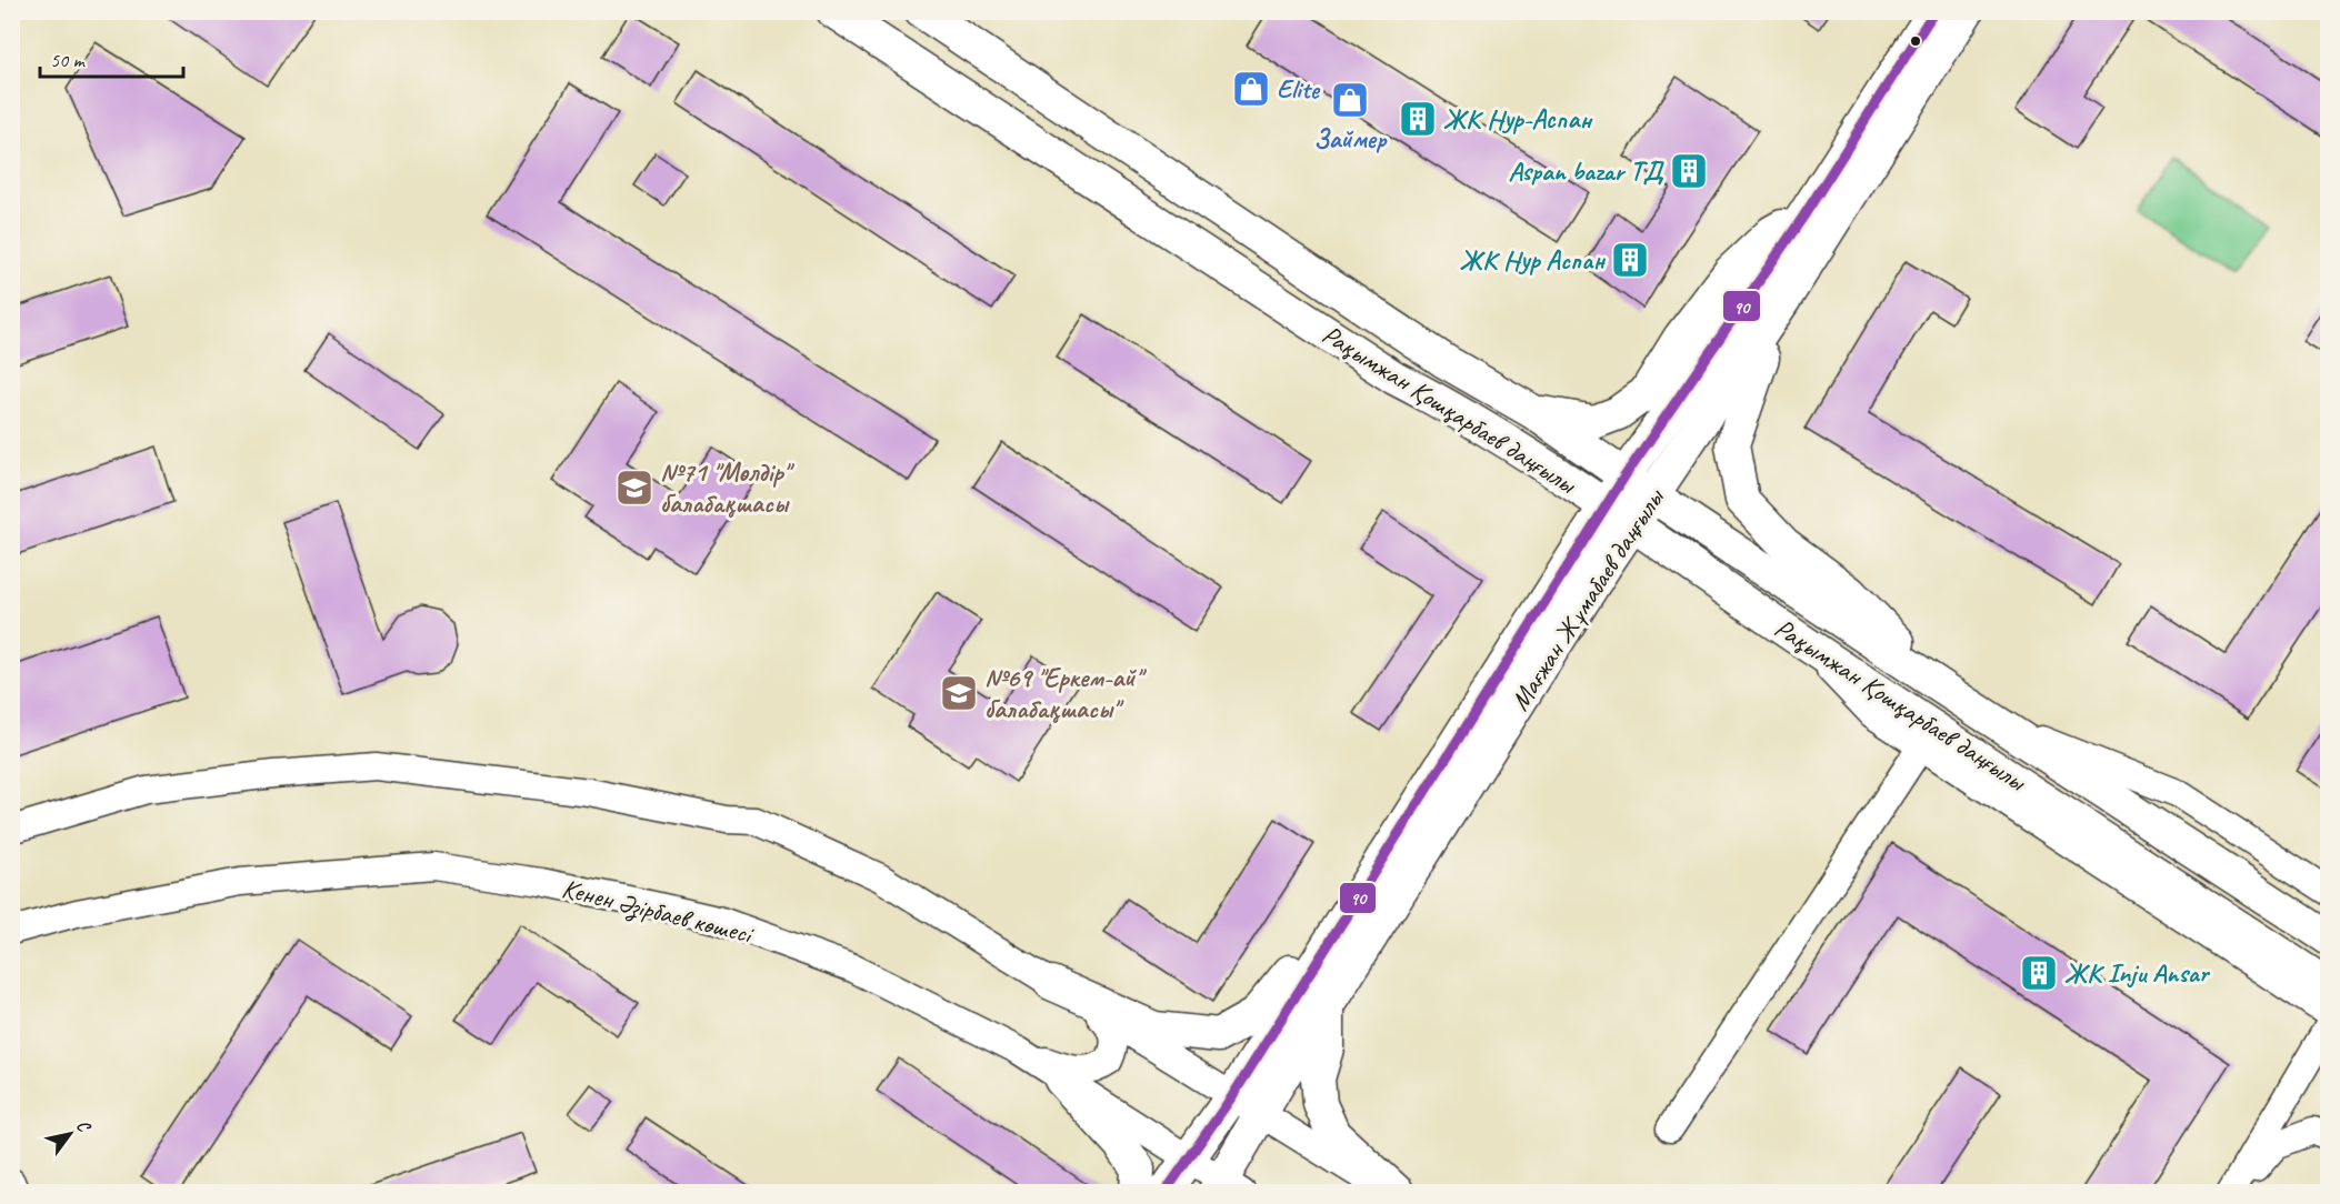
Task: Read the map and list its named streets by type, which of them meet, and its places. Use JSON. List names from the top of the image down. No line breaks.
{"streets":{"main road":["Рақымжан Қошқарбаев даңғылы","Мағжан Жұмабаев даңғылы"],"street":["Кенен Әзірбаев көшесі"]},"crossings":[["Рақымжан Қошқарбаев даңғылы","Мағжан Жұмабаев даңғылы"],["Мағжан Жұмабаев даңғылы","Кенен Әзірбаев көшесі"]],"places":{"shop":["Elite","Займер"],"building":["ЖК Нур-Аспан","Aspan bazar ТД","ЖК Нур Аспан","ЖК Inju Ansar"],"school or university":["№71 \"Мөлдір\" балабақшасы","№69 \"Еркем-ай\" балабақшасы\""]},"lines":["transit line 90"],"scale_bar":"50 m","north":"top right"}
